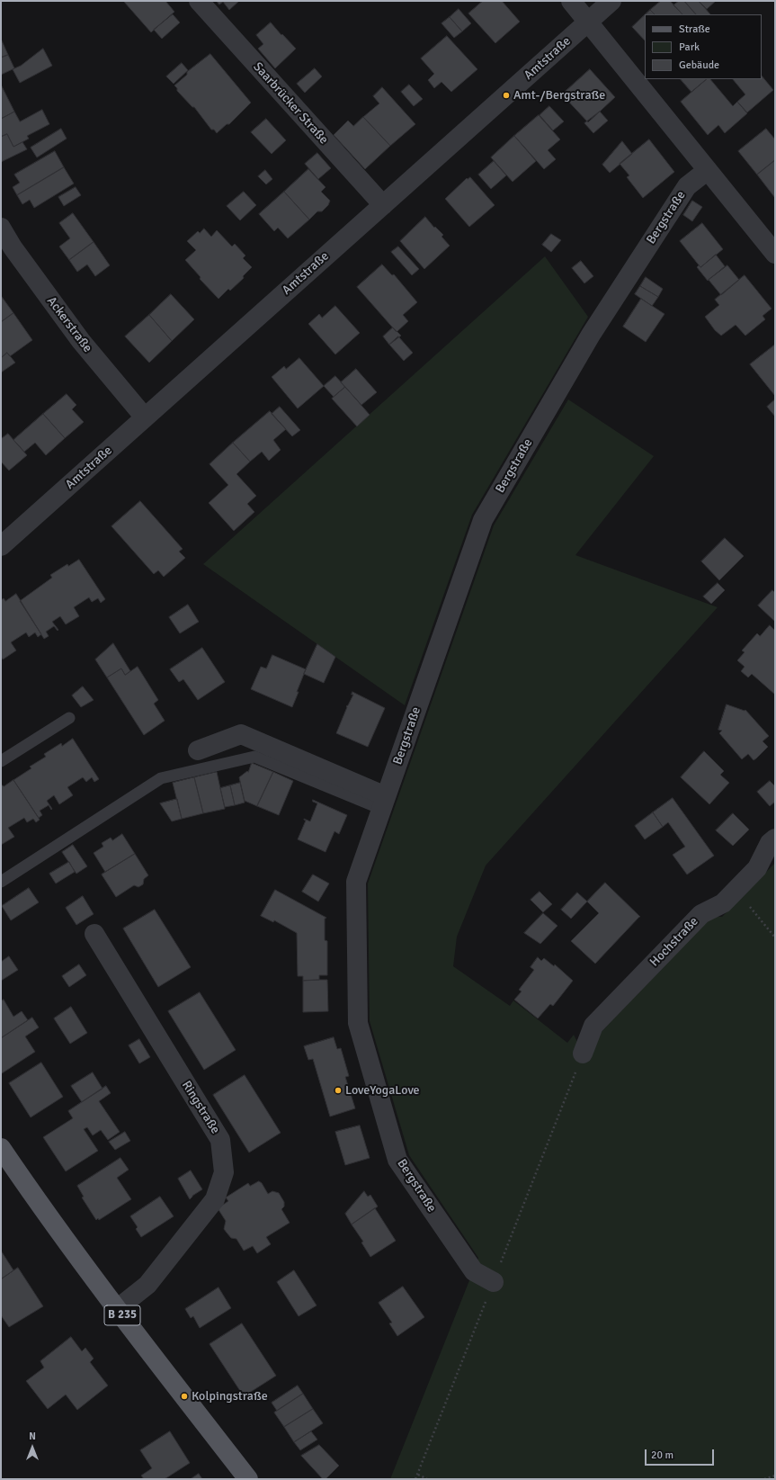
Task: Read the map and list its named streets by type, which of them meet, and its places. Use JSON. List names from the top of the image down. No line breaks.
{"streets":{"main road":["B 235"],"street":["Amtstraße","Saarbrücker Straße","Bergstraße","Ackerstraße","Hochstraße","Ringstraße"]},"crossings":[["Amtstraße","Saarbrücker Straße"],["Amtstraße","Ackerstraße"],["Ringstraße","B 235"]],"places":["Amt-/Bergstraße","LoveYogaLove","Kolpingstraße"],"legend":["Straße","Park","Gebäude"],"scale_bar":"20 m","north":"top"}
